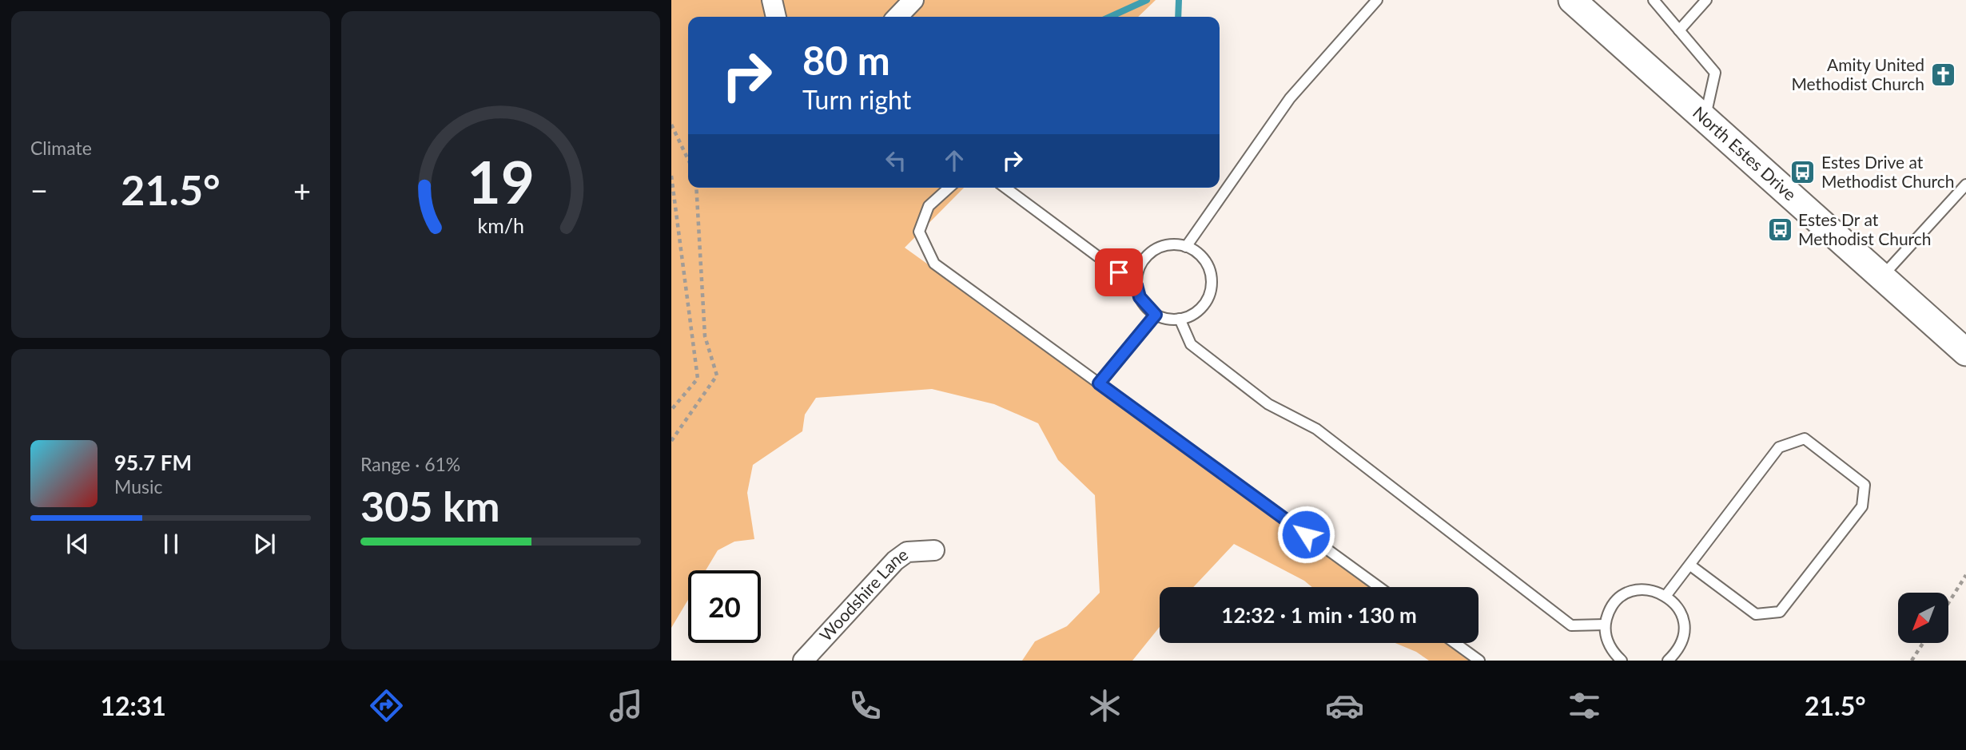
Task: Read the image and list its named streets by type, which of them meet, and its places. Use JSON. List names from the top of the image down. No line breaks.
{"streets":{"main road":["North Estes Drive"],"street":["Woodshire Lane"]},"places":{"church":["Amity United Methodist Church"],"bus stop":["Estes Drive at Methodist Church","Estes Dr at Methodist Church"]},"north":"bottom left","page":{"tile":["Climate",["Range · 61%","305 km"]],"turn":["80 m","Turn right"],"heat":["−","21.5°","+"],"song":["95.7 FM","Music"],"limit":"20","trip":"12:32 · 1 min · 130 m","tabs":["12:31","21.5°"],"gauge":["19","km/h"]}}
